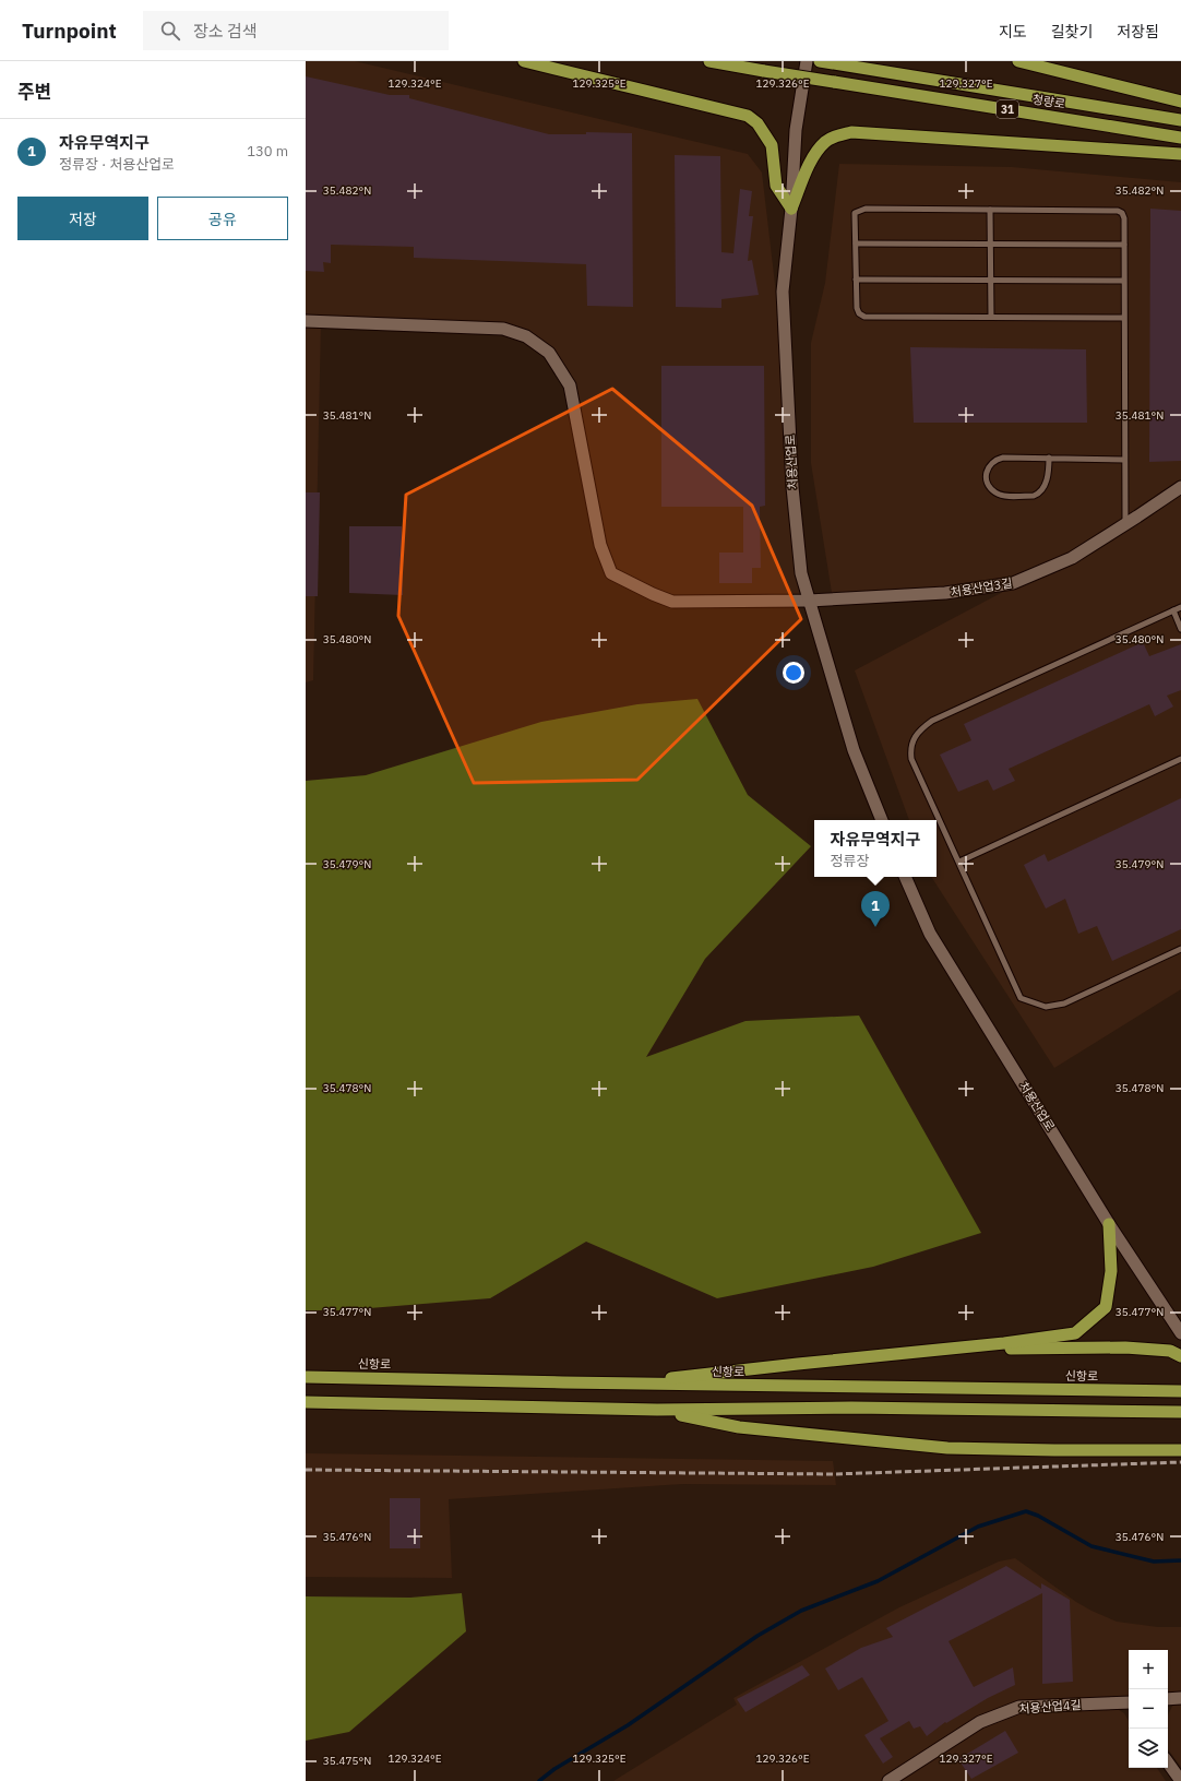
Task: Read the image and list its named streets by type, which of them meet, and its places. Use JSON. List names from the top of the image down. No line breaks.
{"streets":{"highway":["청량로","31","신항로"],"street":["처용산업로","처용산업3길","처용산업4길"]},"crossings":[["처용산업로","처용산업3길"]],"page":{"header":"Turnpoint","search":"장소 검색","nav":["지도","길찾기","저장됨"],"heading":"주변","list":[{"mark":"1","name":"자유무역지구","note":"정류장 · 처용산업로","value":"130 m"}],"buttons":["저장","공유"],"popup":["자유무역지구","정류장"],"pins":"1","map_buttons":["+","−"]},"coordinates":["129.324°E","129.325°E","129.326°E","129.327°E","35.482°N","35.481°N","35.480°N","35.479°N","35.478°N","35.477°N","35.476°N","35.475°N"]}
